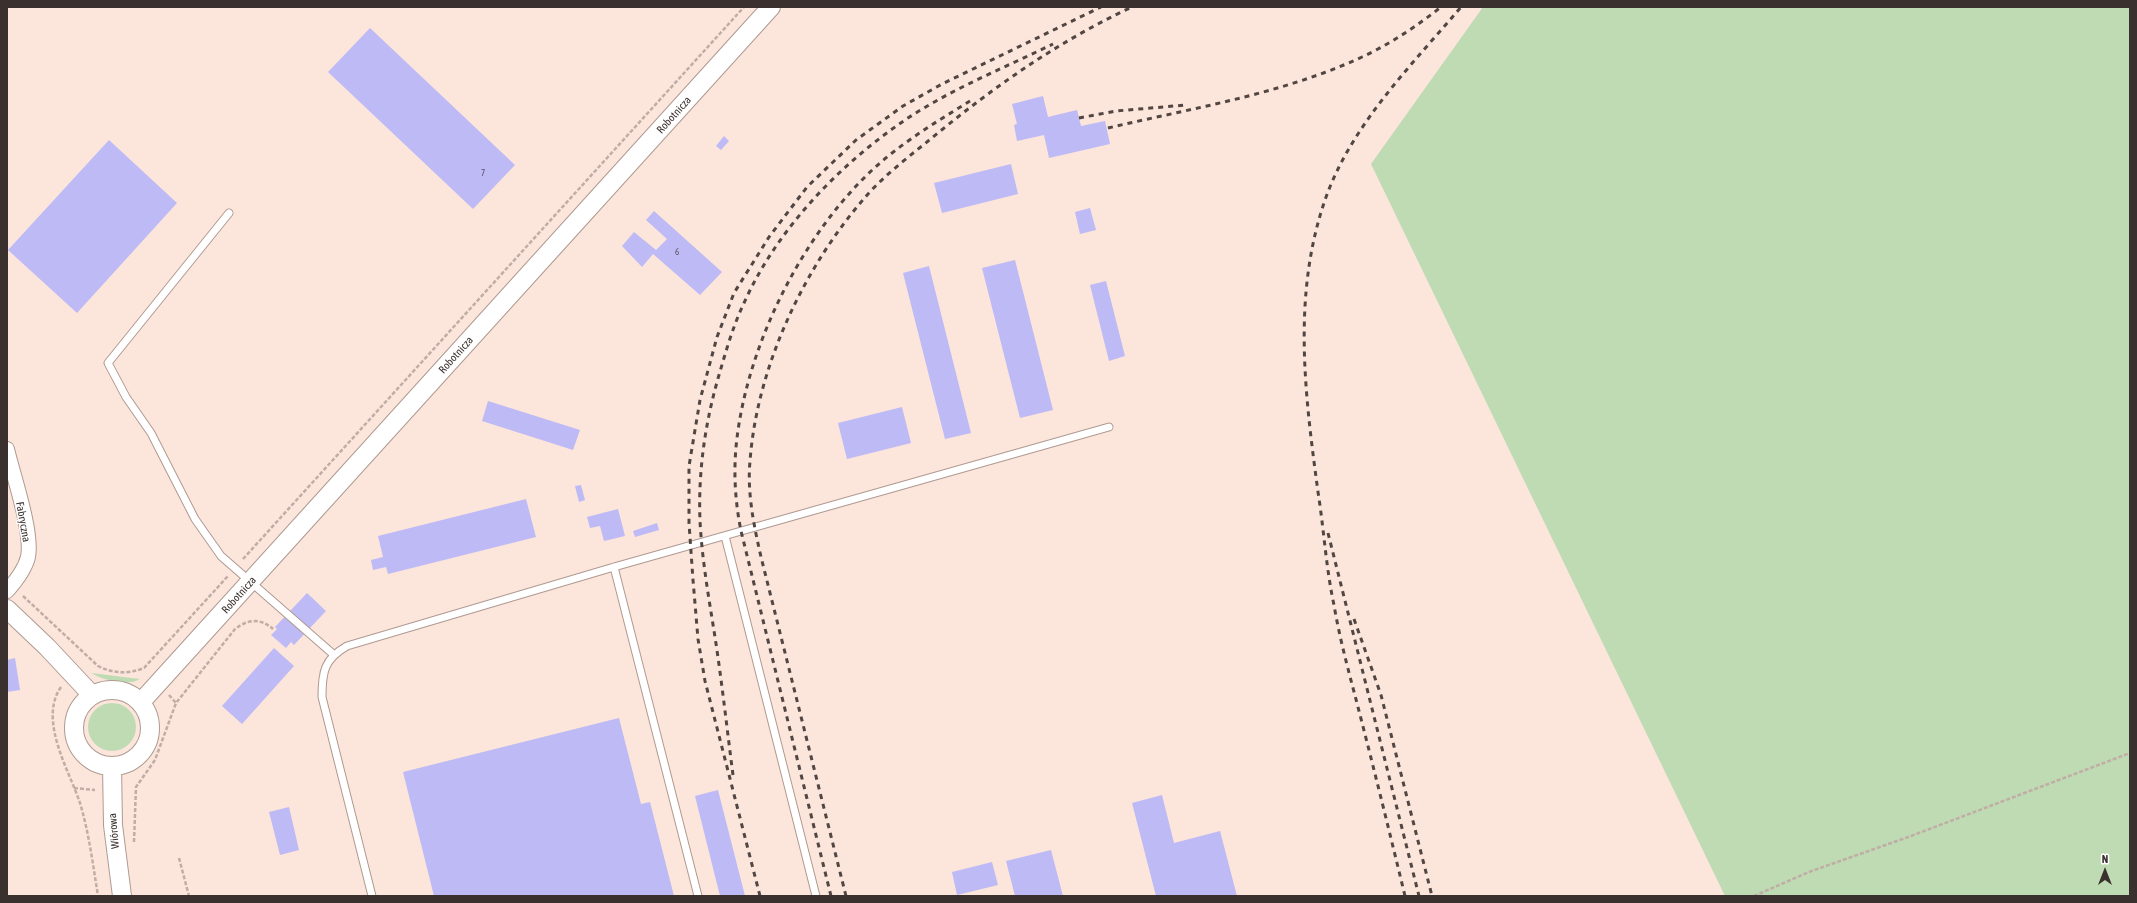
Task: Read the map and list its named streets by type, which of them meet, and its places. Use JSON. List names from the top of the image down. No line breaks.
{"streets":{"street":["Robotnicza","Fabryczna","Wiórowa"]},"crossings":[["Robotnicza","Wiórowa"]],"house_numbers":["7","6"],"north":"top"}
